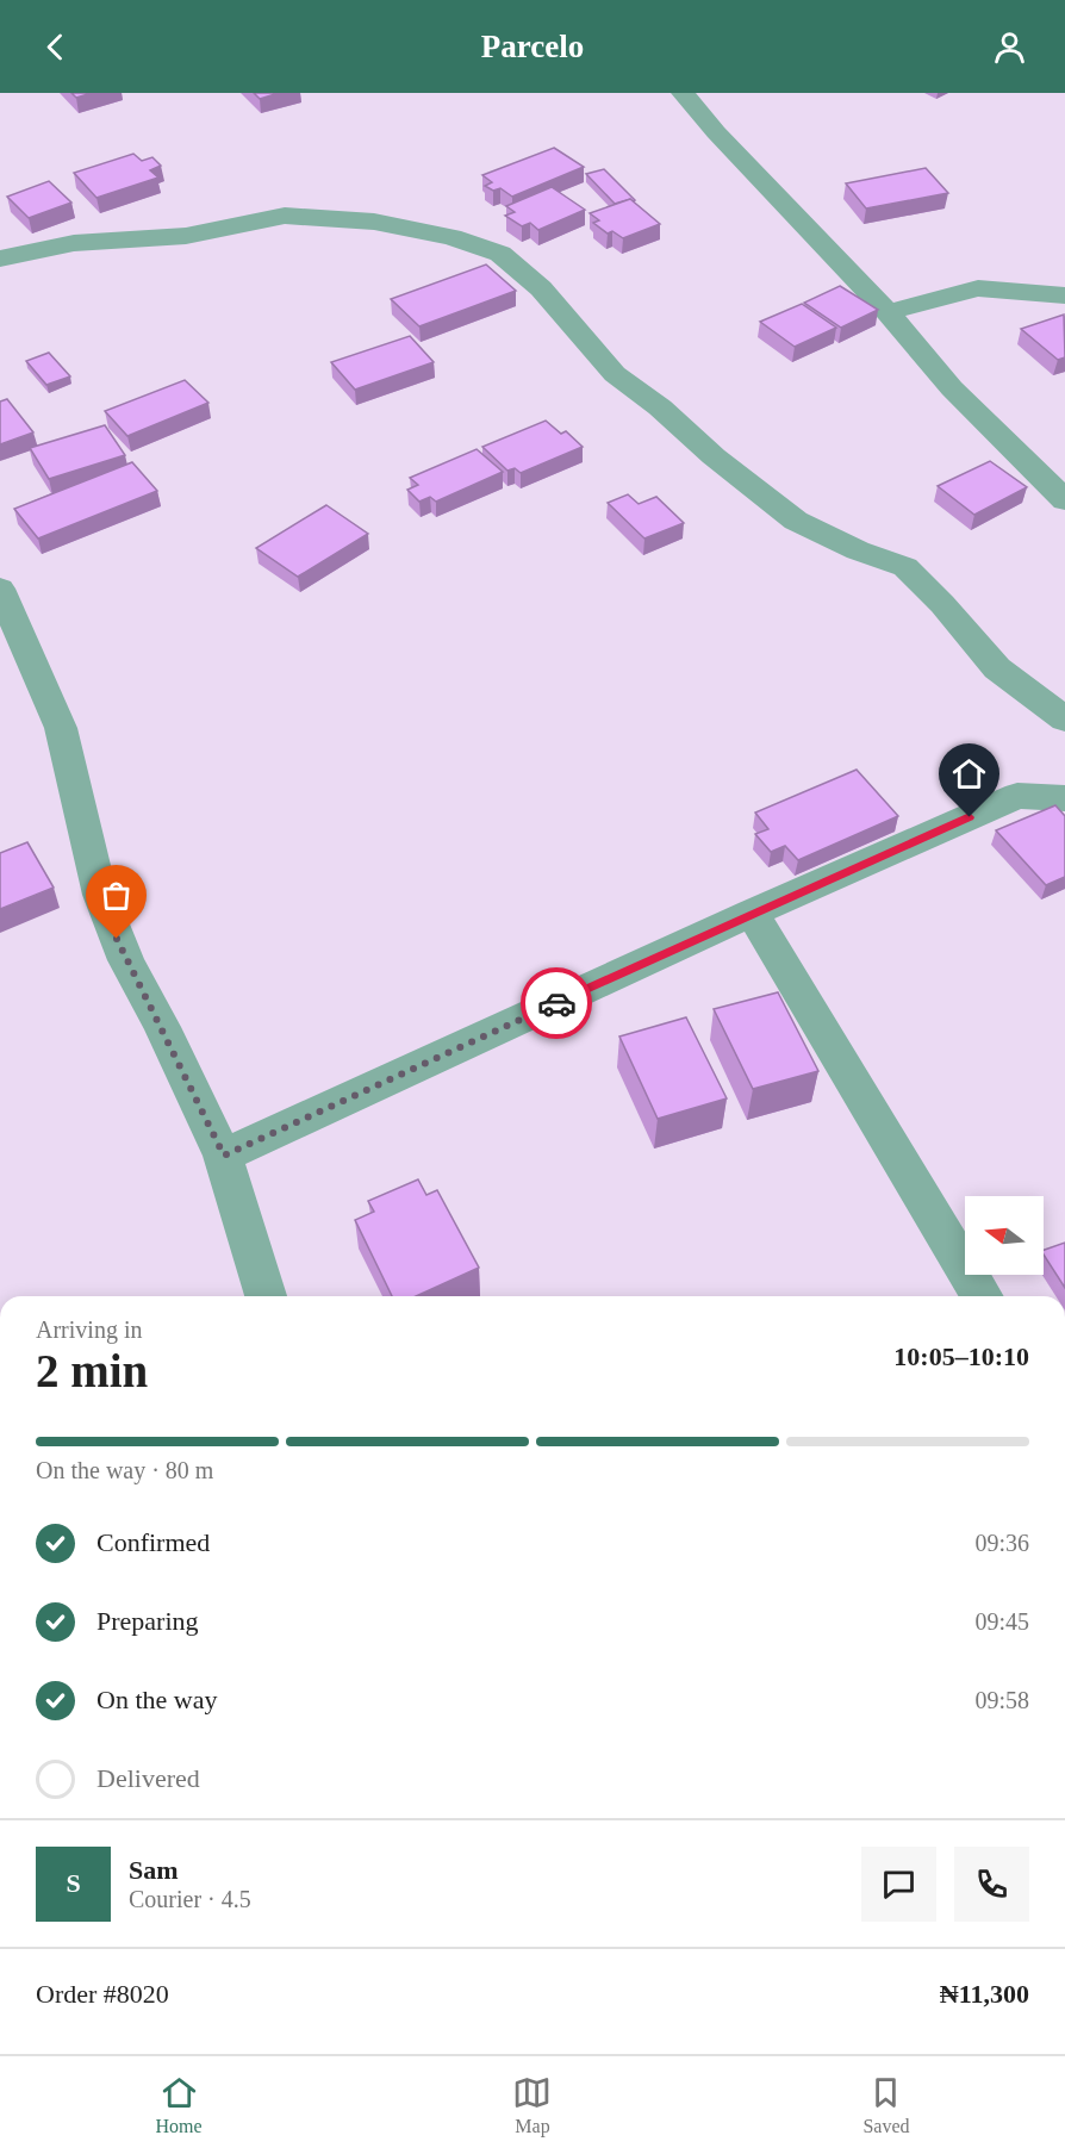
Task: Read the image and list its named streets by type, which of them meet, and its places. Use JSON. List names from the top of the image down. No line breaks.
{"north":"left","page":{"header":"Parcelo","heading":["2 min","Arriving in","10:05–10:10"],"panel":["Sam","Courier · 4.5","Order #8020","₦11,300"],"bar":"On the way · 80 m","list":[["Confirmed","09:36"],["Preparing","09:45"],["On the way","09:58"],"Delivered"],"round":"S","tabs":["Home","Map","Saved"]}}
